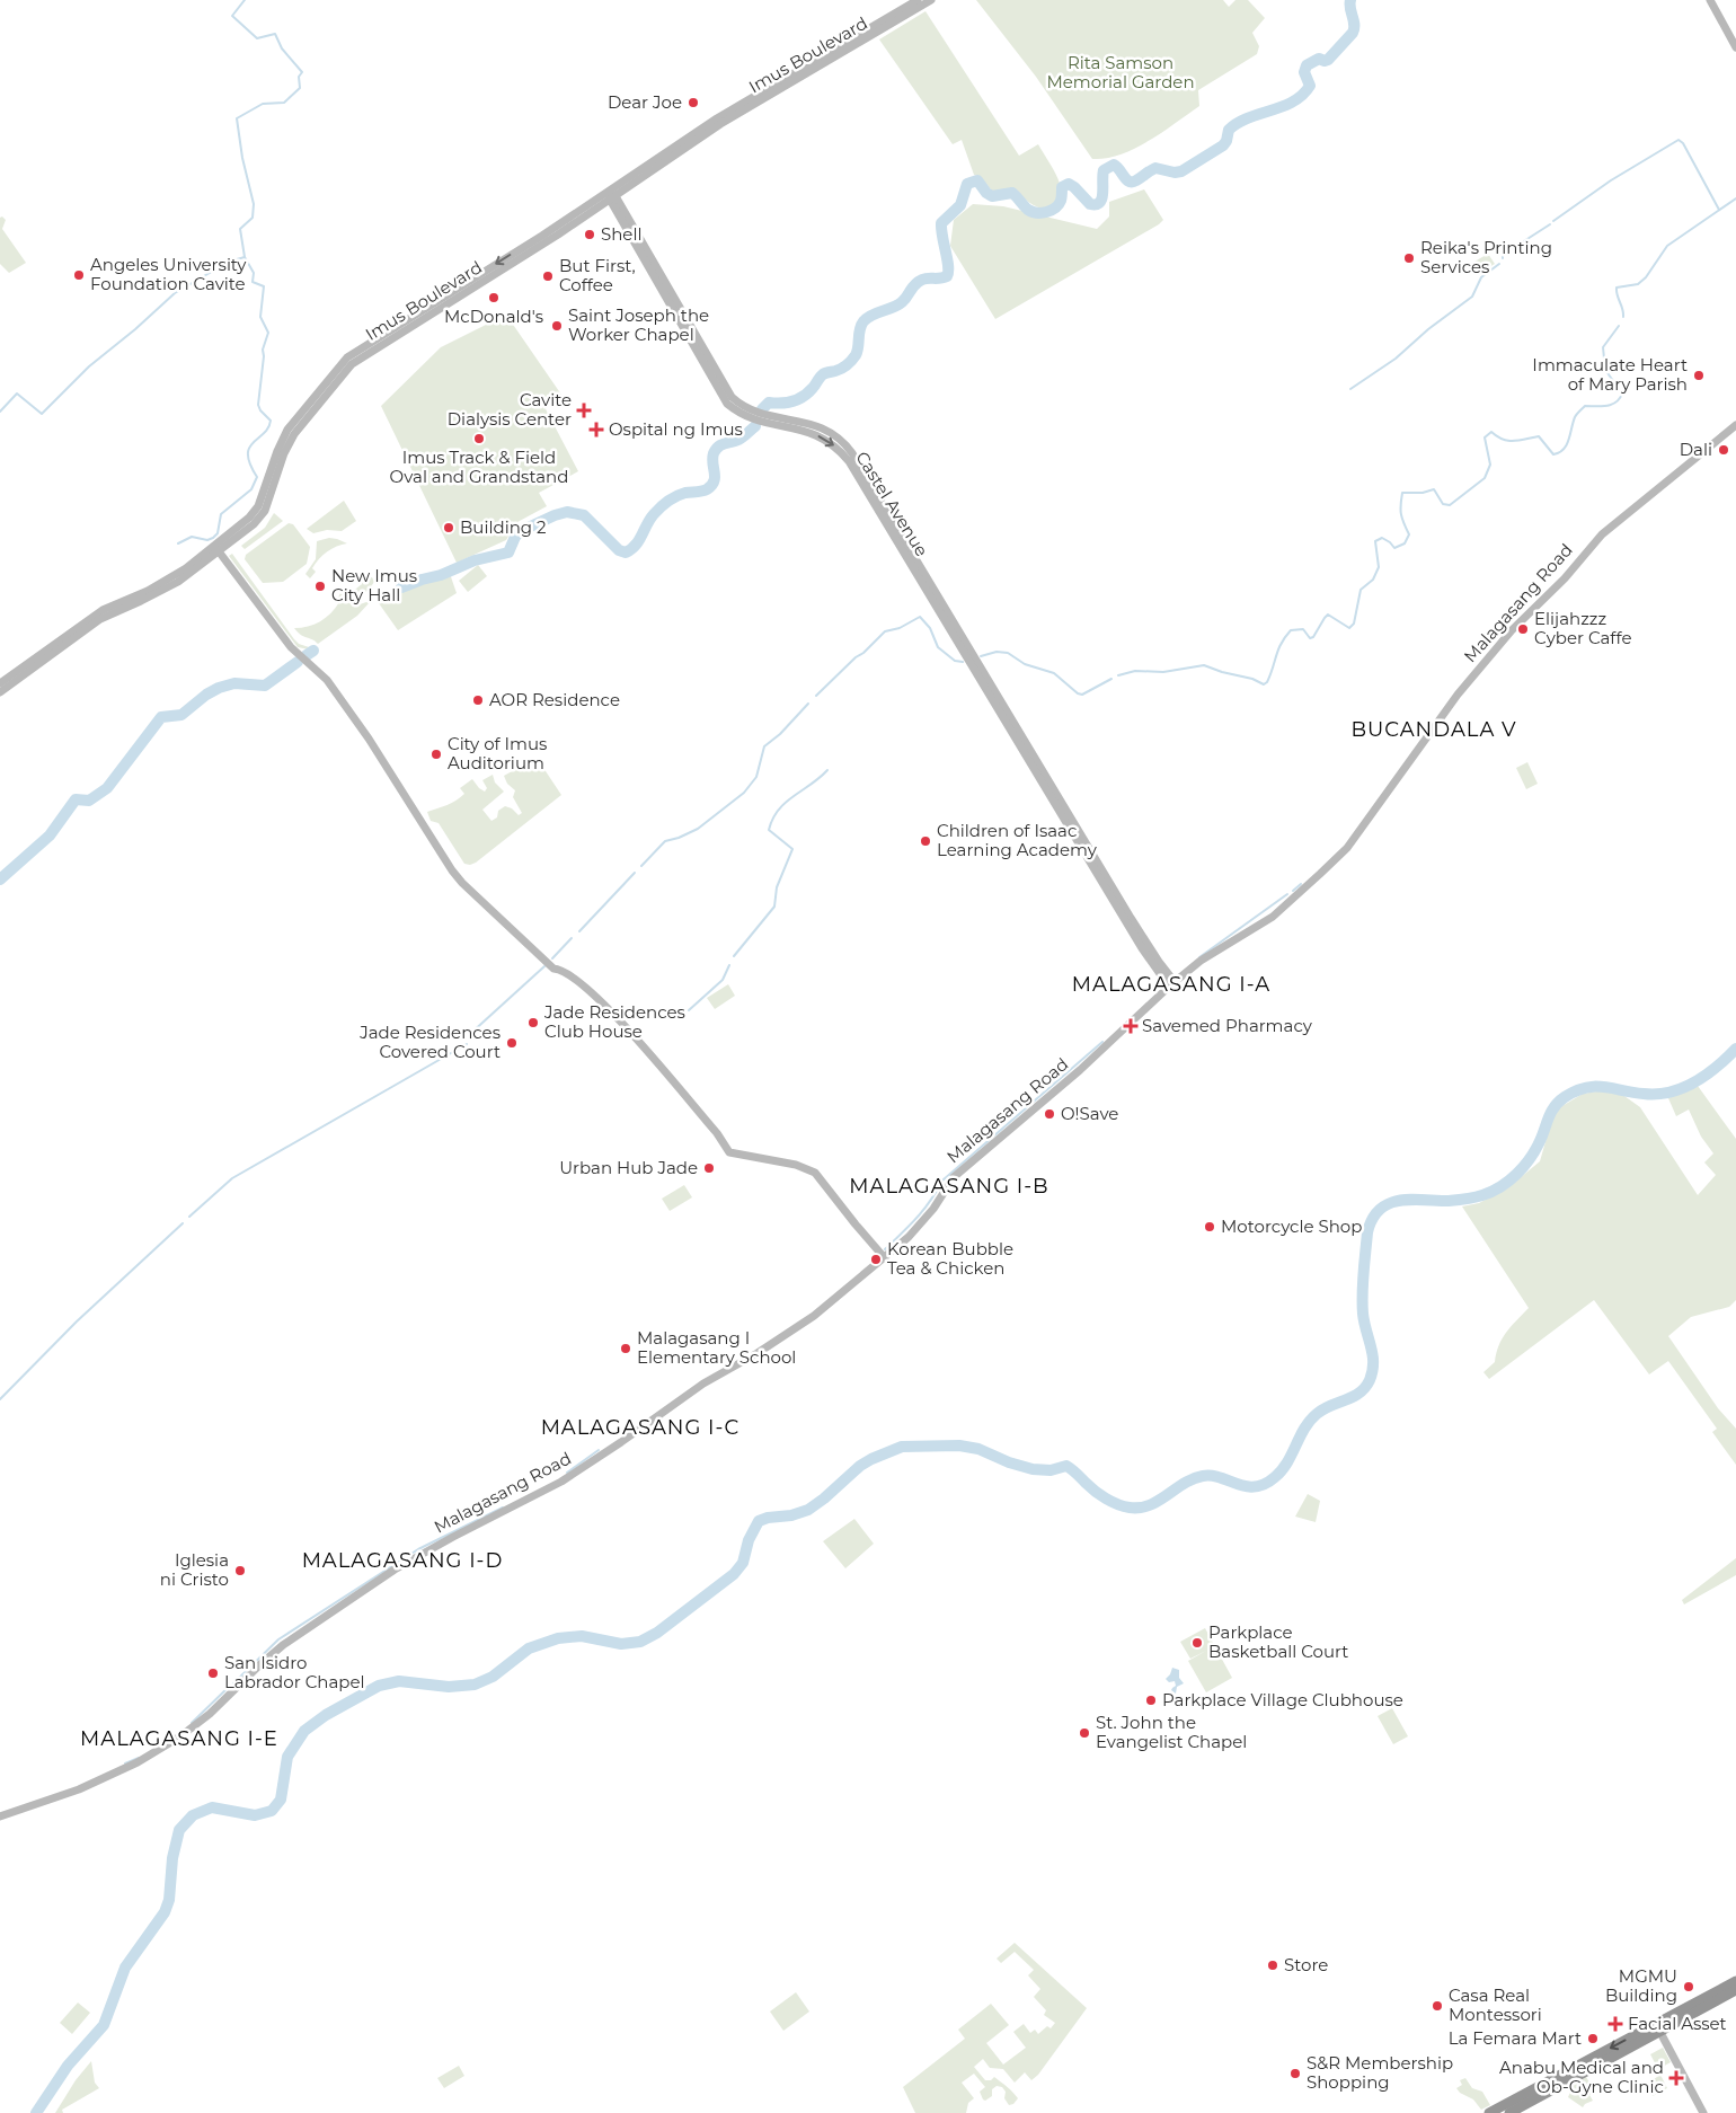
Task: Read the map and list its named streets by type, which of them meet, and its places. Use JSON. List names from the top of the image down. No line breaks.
{"streets":{"main road":["Imus Boulevard","Castel Avenue","Malagasang Road"]},"crossings":[["Imus Boulevard","Castel Avenue"],["Castel Avenue","Malagasang Road"]],"districts":["BUCANDALA V","MALAGASANG I-A","MALAGASANG I-B","MALAGASANG I-C","MALAGASANG I-D","MALAGASANG I-E"],"parks":["Rita Samson Memorial Garden"],"places":{"other":["Dear Joe","Shell","Reika's Printing Services","Angeles University Foundation Cavite","But First, Coffee","McDonald's","Saint Joseph the Worker Chapel","Immaculate Heart of Mary Parish","Imus Track & Field Oval and Grandstand","Dali","Building 2","New Imus City Hall","Elijahzzz Cyber Caffe","AOR Residence","City of Imus Auditorium","Children of Isaac Learning Academy","Jade Residences Club House","Jade Residences Covered Court","O!Save","Urban Hub Jade","Motorcycle Shop","Korean Bubble Tea & Chicken","Malagasang I Elementary School","Iglesia ni Cristo","Parkplace Basketball Court","San Isidro Labrador Chapel","Parkplace Village Clubhouse","St. John the Evangelist Chapel","Store","MGMU Building","Casa Real Montessori","La Femara Mart","S&R Membership Shopping"],"health":["Cavite Dialysis Center","Ospital ng Imus","Savemed Pharmacy","Facial Asset","Anabu Medical and Ob-Gyne Clinic"]}}
